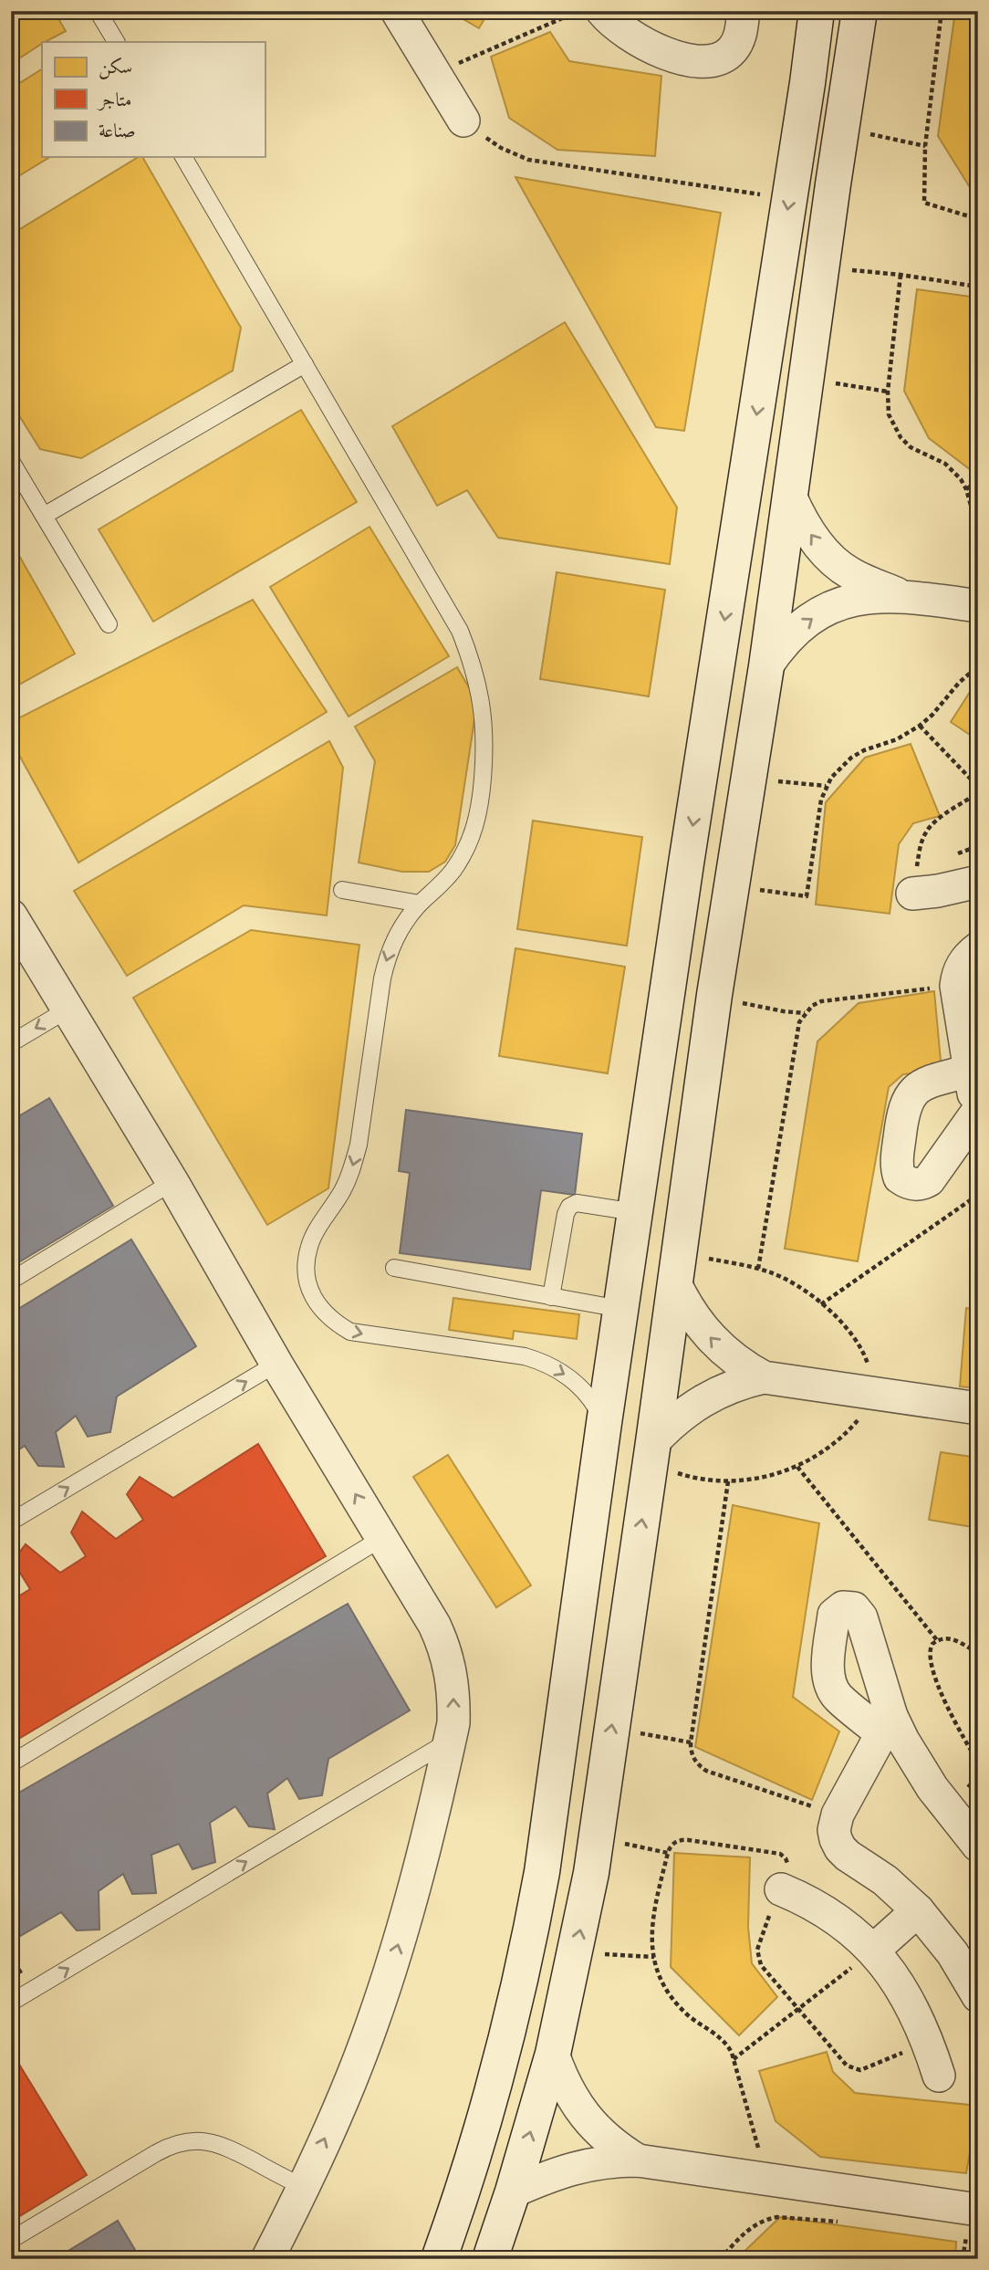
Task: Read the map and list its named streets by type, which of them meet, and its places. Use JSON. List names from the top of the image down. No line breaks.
{"legend":["سكن","متاجر","صناعة"]}
